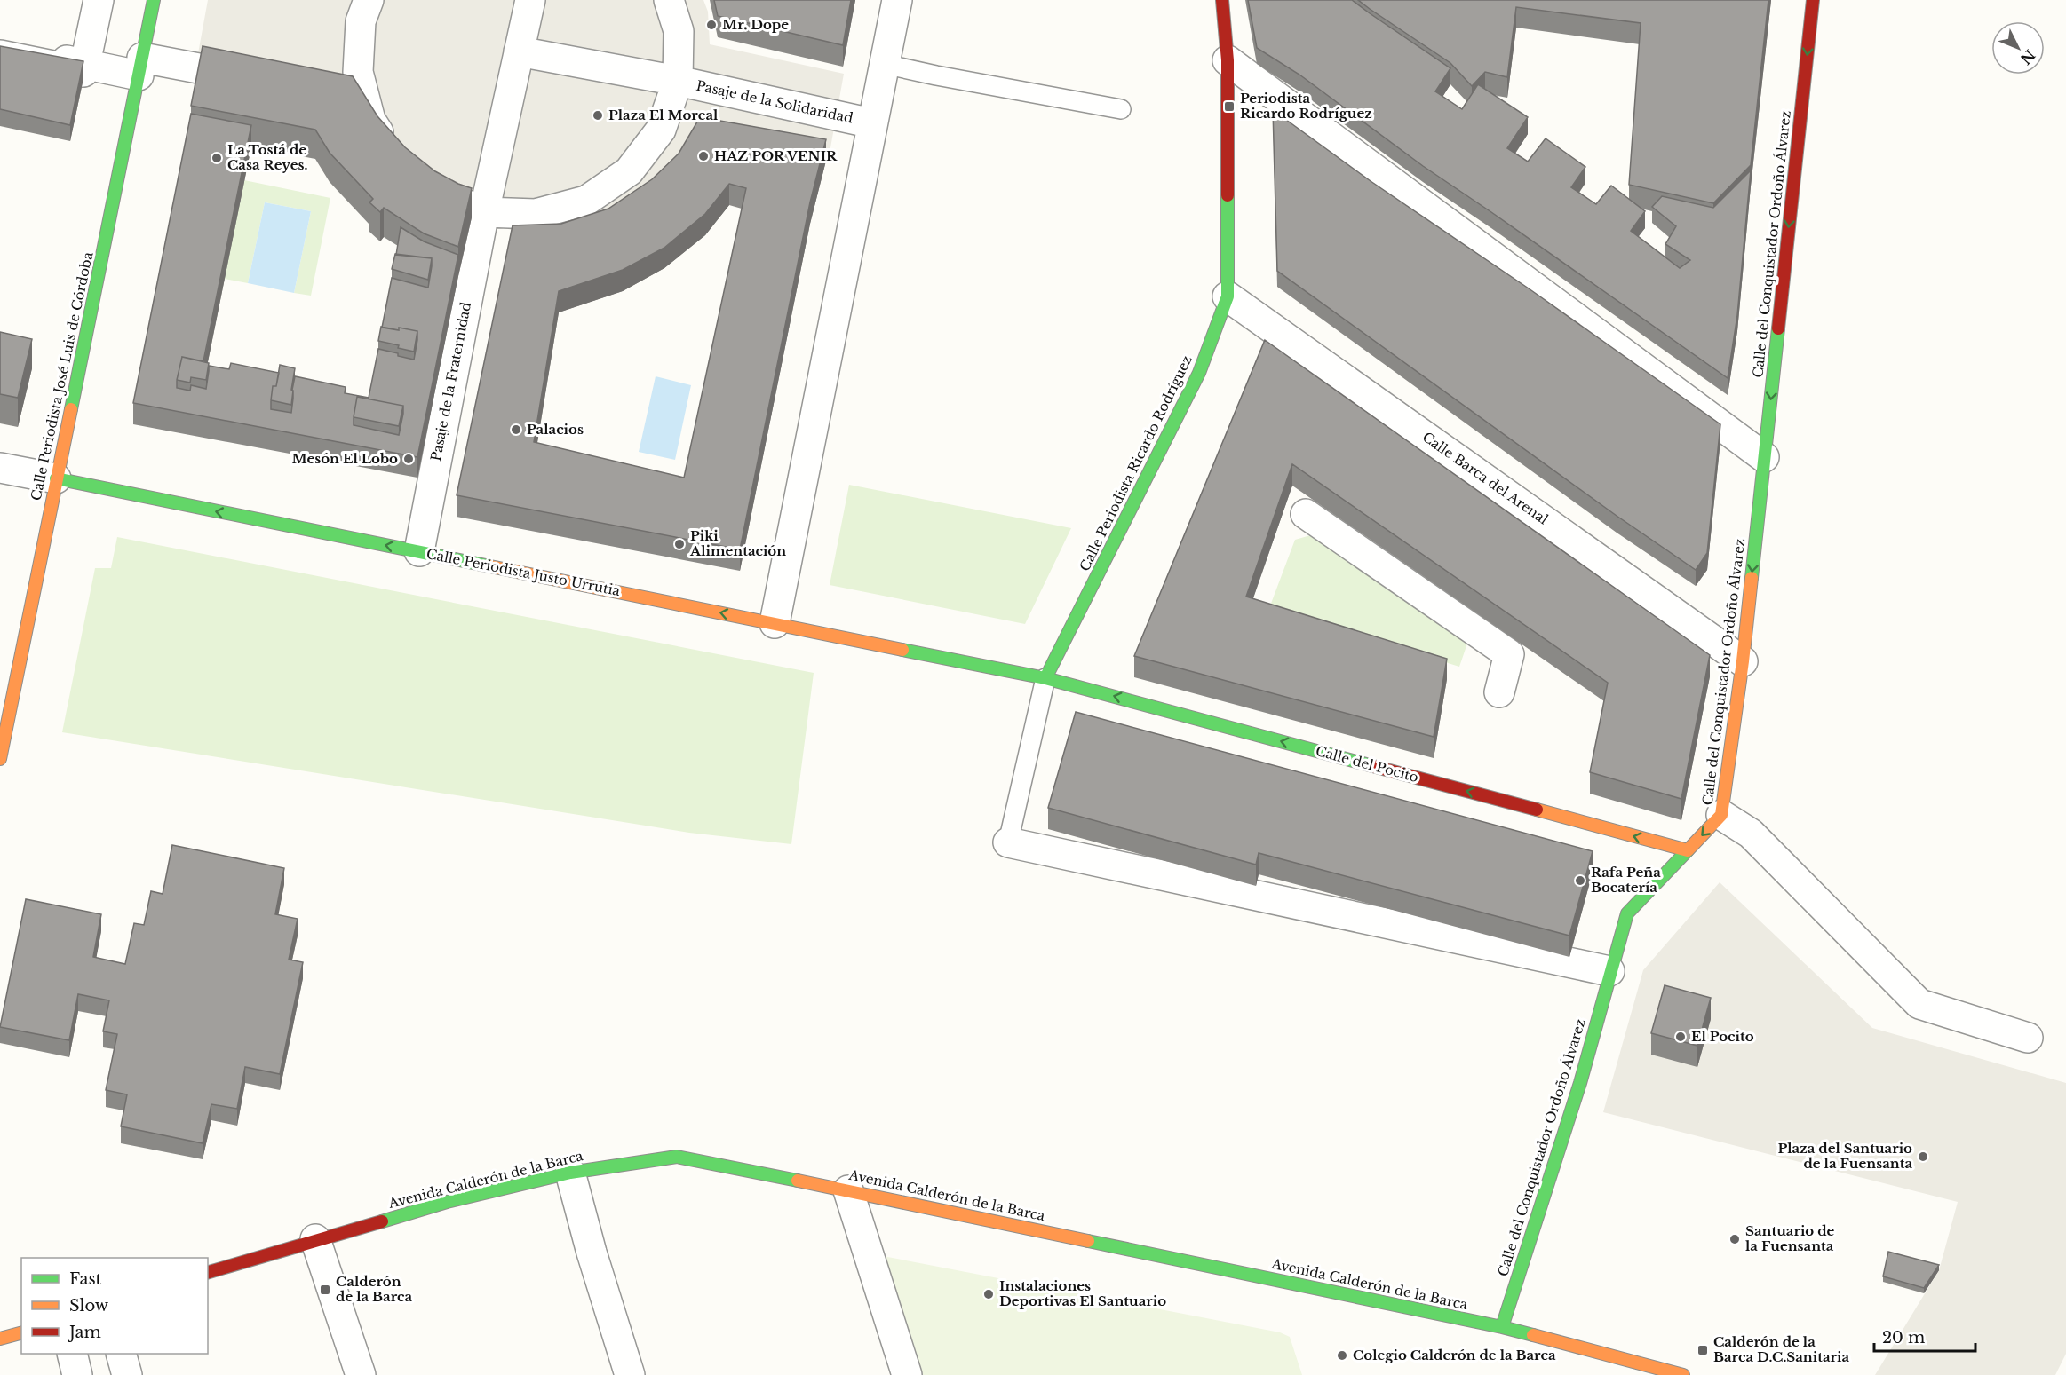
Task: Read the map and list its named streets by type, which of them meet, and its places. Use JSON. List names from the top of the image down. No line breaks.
{"streets":{"street":["Pasaje de la Solidaridad","Calle del Conquistador Ordoño Álvarez","Calle Periodista José Luis de Córdoba","Pasaje de la Fraternidad","Calle Periodista Ricardo Rodríguez","Calle Barca del Arenal","Calle Periodista Justo Urrutia","Calle del Pocito","Avenida Calderón de la Barca"]},"crossings":[["Calle del Conquistador Ordoño Álvarez","Calle Barca del Arenal"],["Calle del Conquistador Ordoño Álvarez","Calle del Pocito"],["Calle del Conquistador Ordoño Álvarez","Avenida Calderón de la Barca"],["Calle Periodista José Luis de Córdoba","Calle Periodista Justo Urrutia"],["Pasaje de la Fraternidad","Calle Periodista Justo Urrutia"],["Calle Periodista Ricardo Rodríguez","Calle Barca del Arenal"],["Calle Periodista Ricardo Rodríguez","Calle Periodista Justo Urrutia"],["Calle Periodista Ricardo Rodríguez","Calle del Pocito"],["Calle Periodista Justo Urrutia","Calle del Pocito"]],"one_way":["Calle del Conquistador Ordoño Álvarez","Calle Periodista Justo Urrutia","Calle del Pocito"],"places":{"other":["Mr. Dope","Plaza El Moreal","HAZ POR VENIR","La Tostá de Casa Reyes.","Palacios","Mesón El Lobo","Piki Alimentación","Rafa Peña Bocatería","El Pocito","Plaza del Santuario de la Fuensanta","Santuario de la Fuensanta","Instalaciones Deportivas El Santuario","Colegio Calderón de la Barca"],"transit":["Periodista Ricardo Rodríguez","Calderón de la Barca","Calderón de la Barca D.C.Sanitaria"]},"legend":["Fast","Slow","Jam"],"scale_bar":"20 m","north":"bottom right"}
